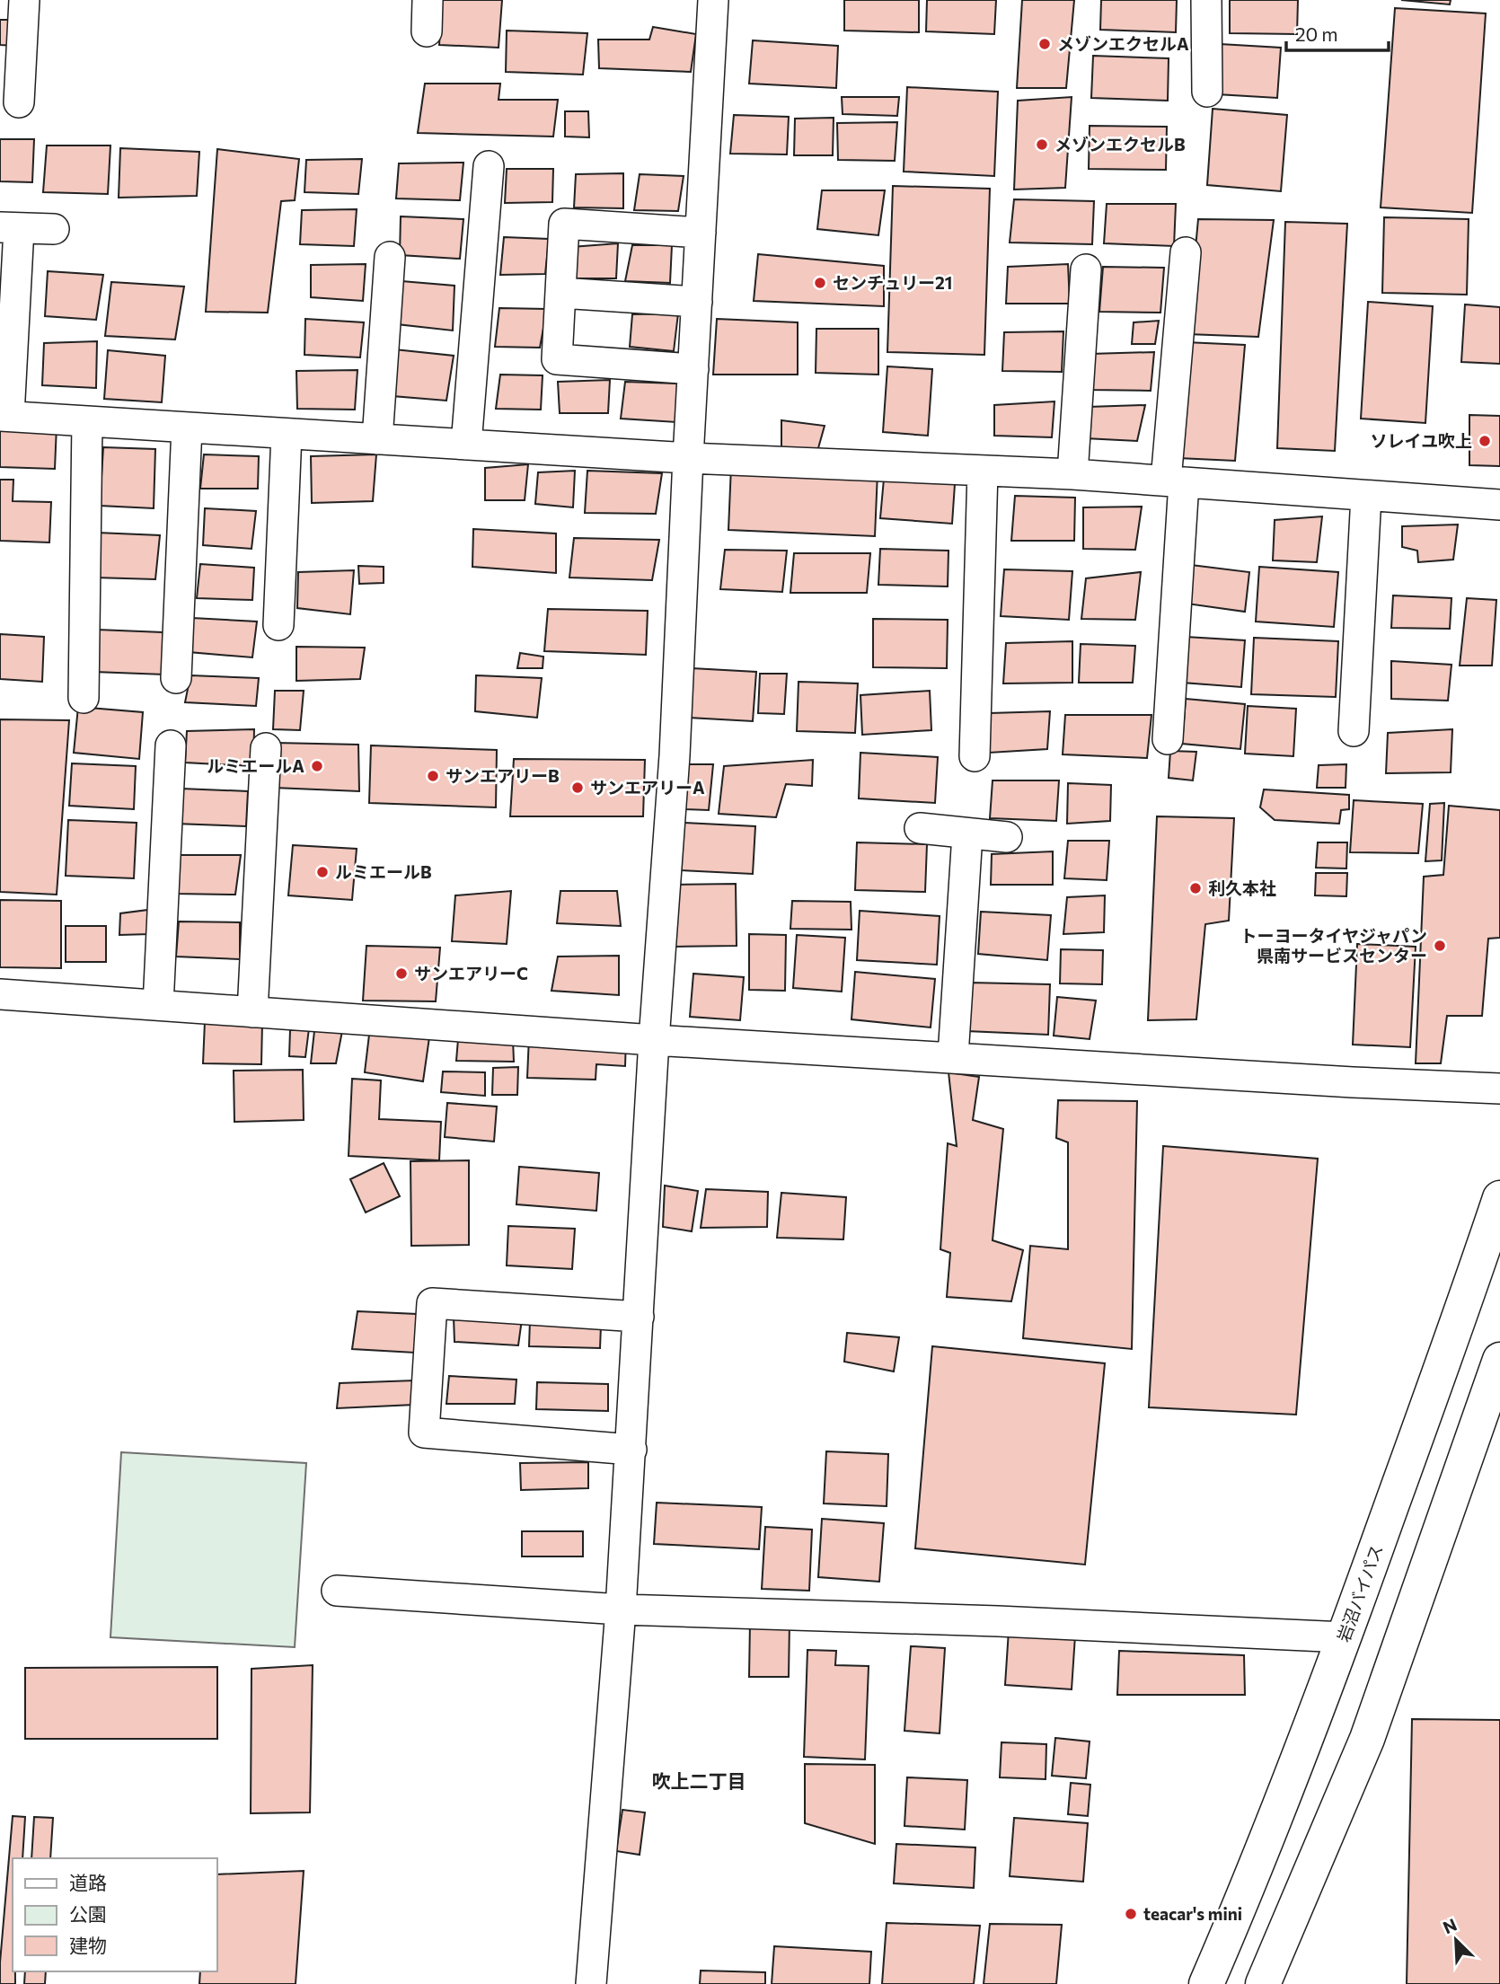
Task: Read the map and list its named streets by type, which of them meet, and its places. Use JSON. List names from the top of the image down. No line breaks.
{"streets":{"highway":["岩沼バイパス"]},"districts":["吹上二丁目"],"places":["メゾンエクセルA","メゾンエクセルB","センチュリー21","ソレイユ吹上","ルミエールA","サンエアリーB","サンエアリーA","ルミエールB","利久本社","トーヨータイヤジャパン 県南サービスセンター","サンエアリーC","teacar's mini"],"legend":["道路","公園","建物"],"scale_bar":"20 m","north":"top left"}
